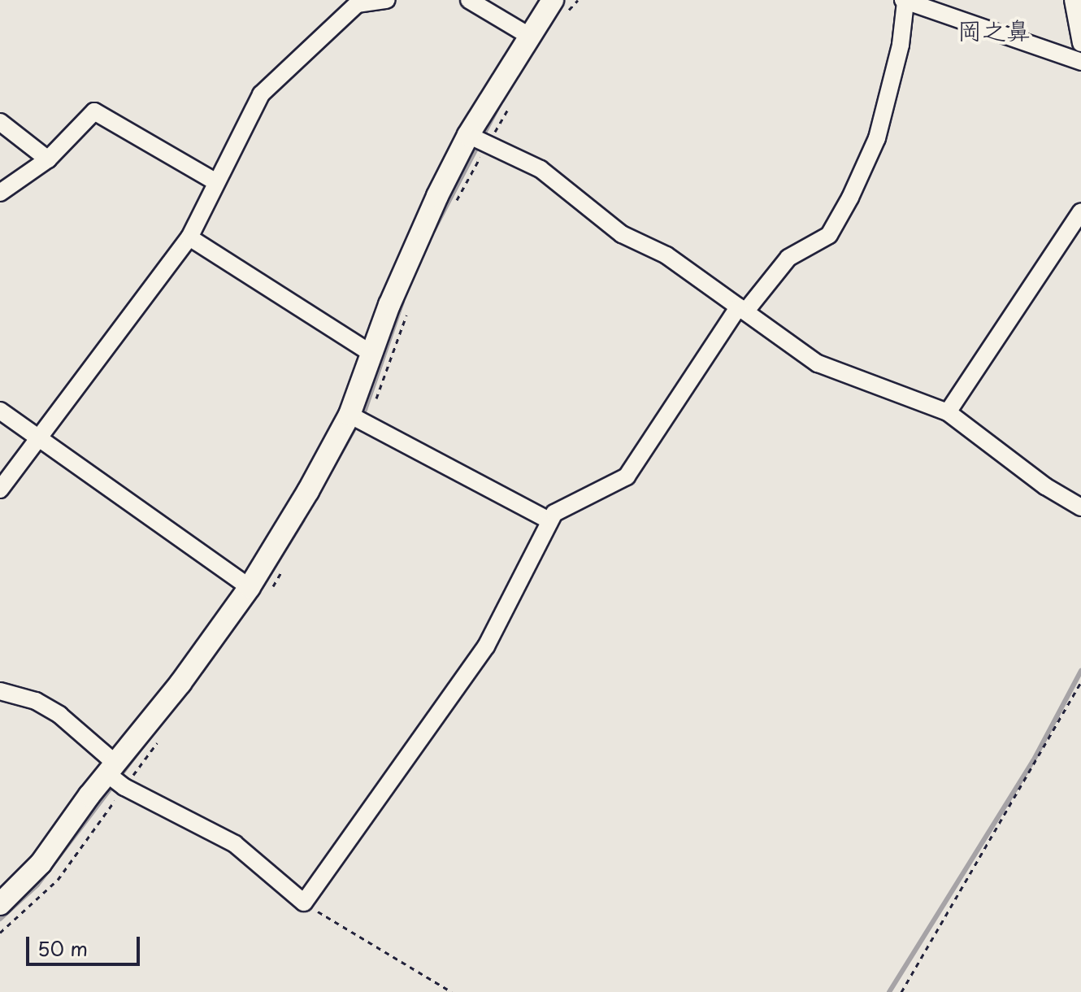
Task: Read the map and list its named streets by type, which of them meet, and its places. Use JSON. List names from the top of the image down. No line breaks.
{"districts":["岡之鼻"],"scale_bar":"50 m"}
